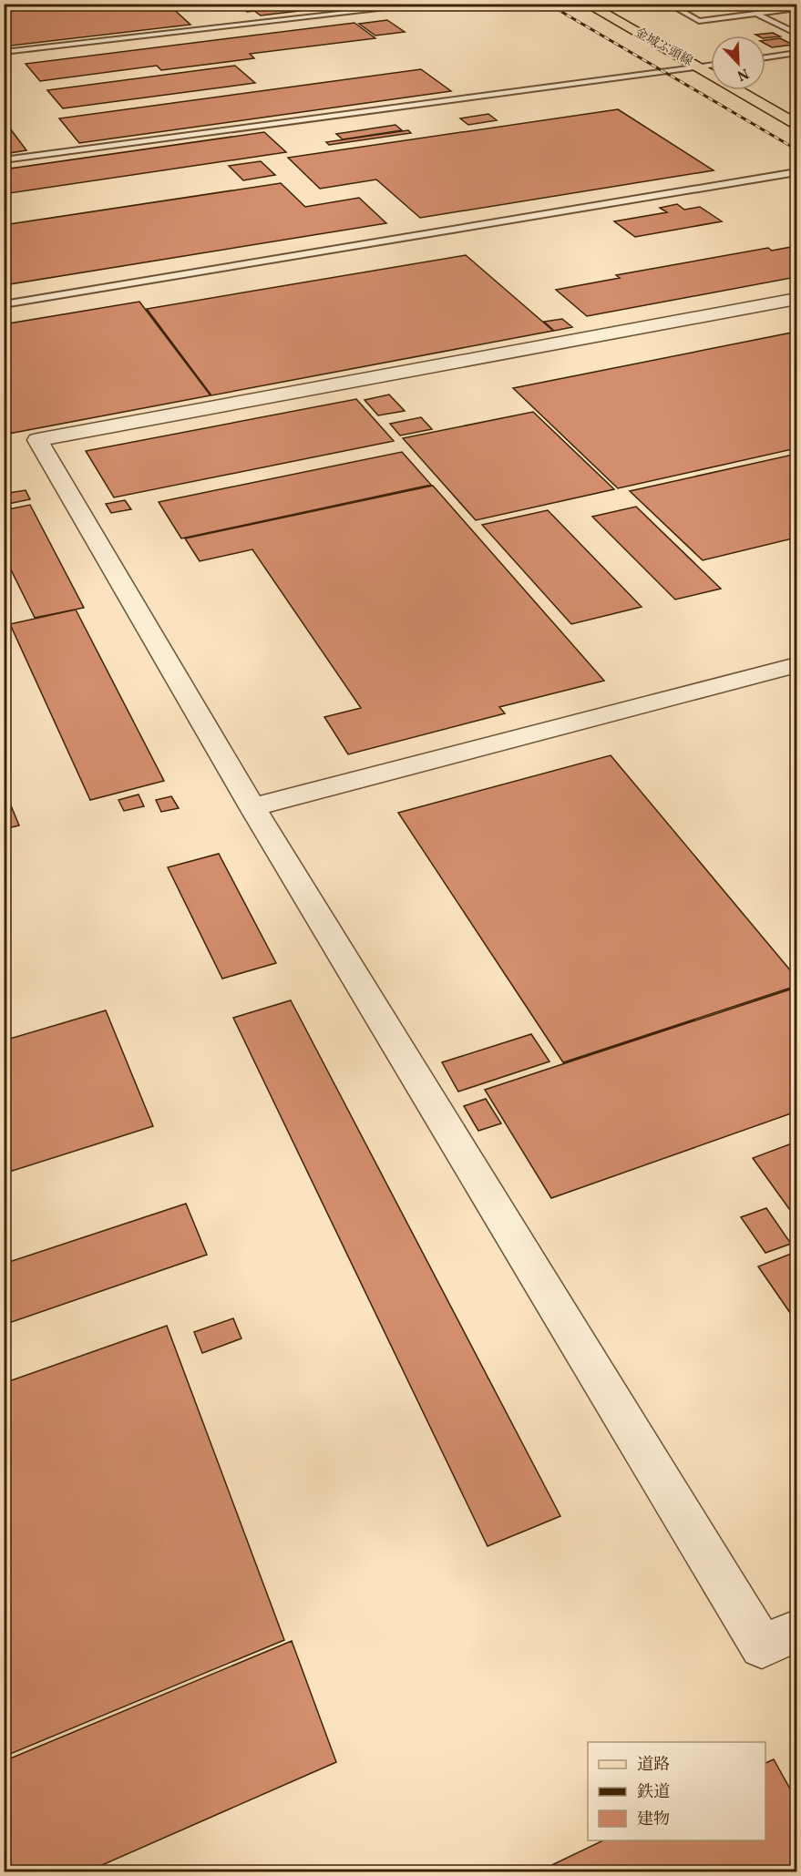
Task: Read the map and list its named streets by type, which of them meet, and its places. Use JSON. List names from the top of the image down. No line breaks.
{"streets":{"main road":["金城ふ頭線"]},"legend":["道路","鉄道","建物"],"north":"bottom right"}
